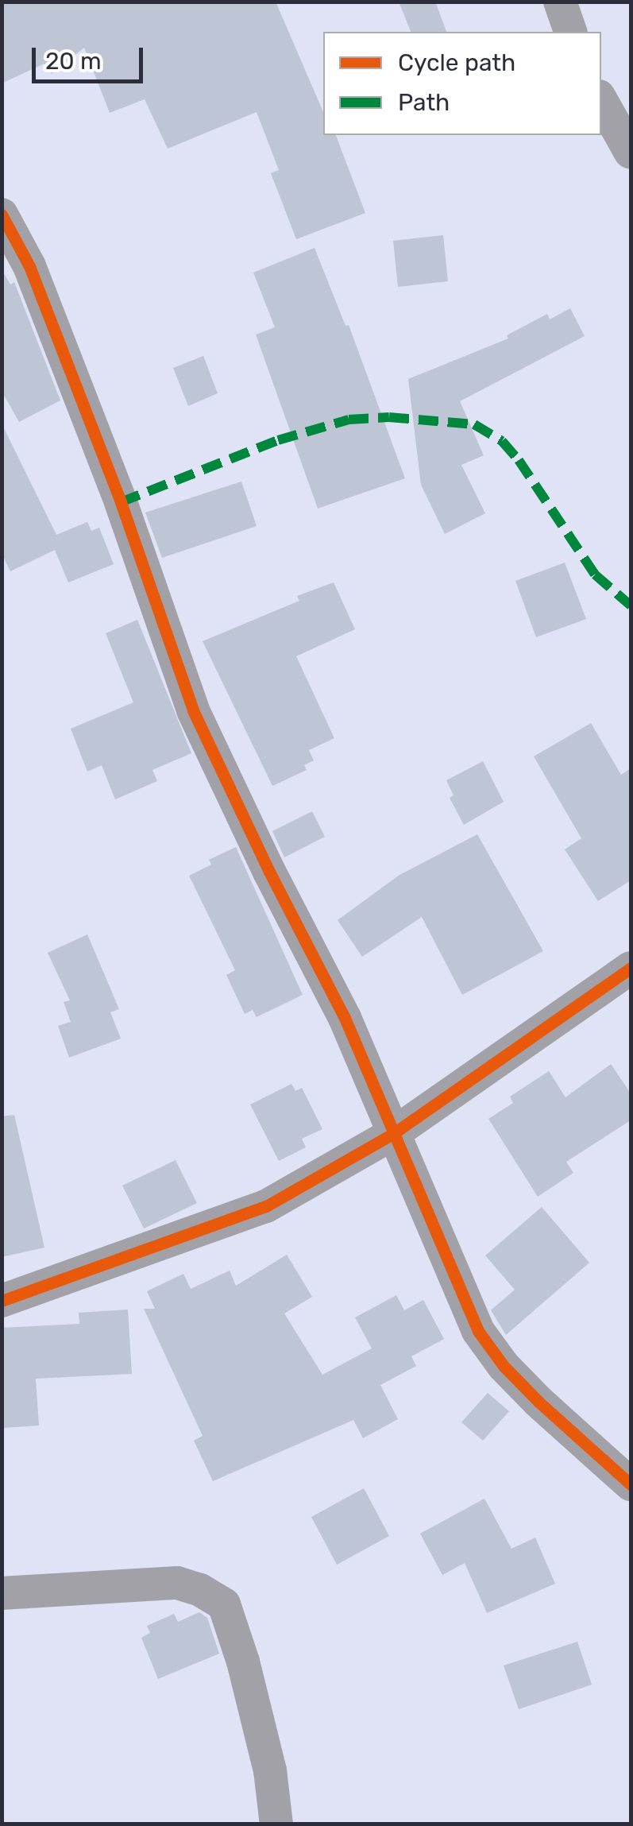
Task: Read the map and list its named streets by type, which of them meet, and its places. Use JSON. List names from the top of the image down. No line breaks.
{"legend":["Cycle path","Path"],"scale_bar":"20 m"}
